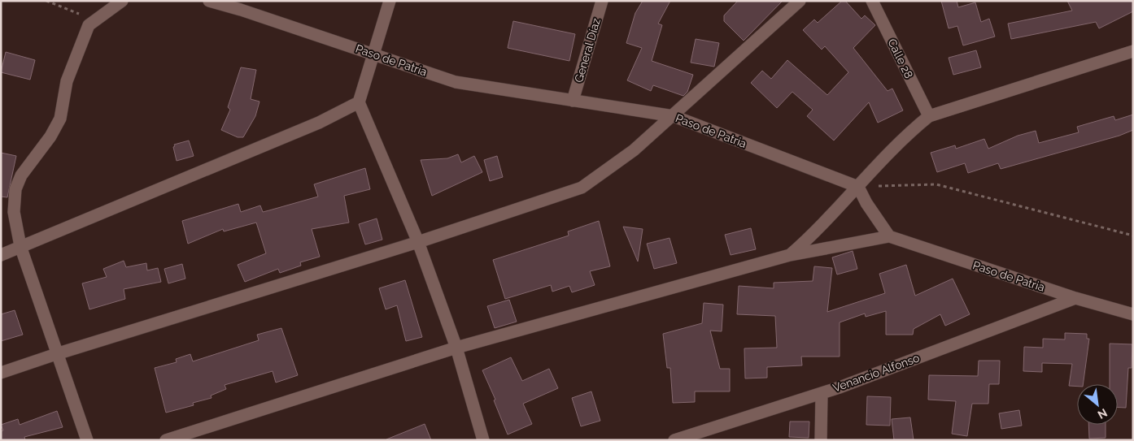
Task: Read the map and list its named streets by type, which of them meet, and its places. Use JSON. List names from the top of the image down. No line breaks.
{"streets":{"street":["General Díaz","Calle 28","Paso de Patria","Venancio Alfonso"]},"crossings":[["General Díaz","Paso de Patria"],["Paso de Patria","Venancio Alfonso"]],"north":"bottom right"}
